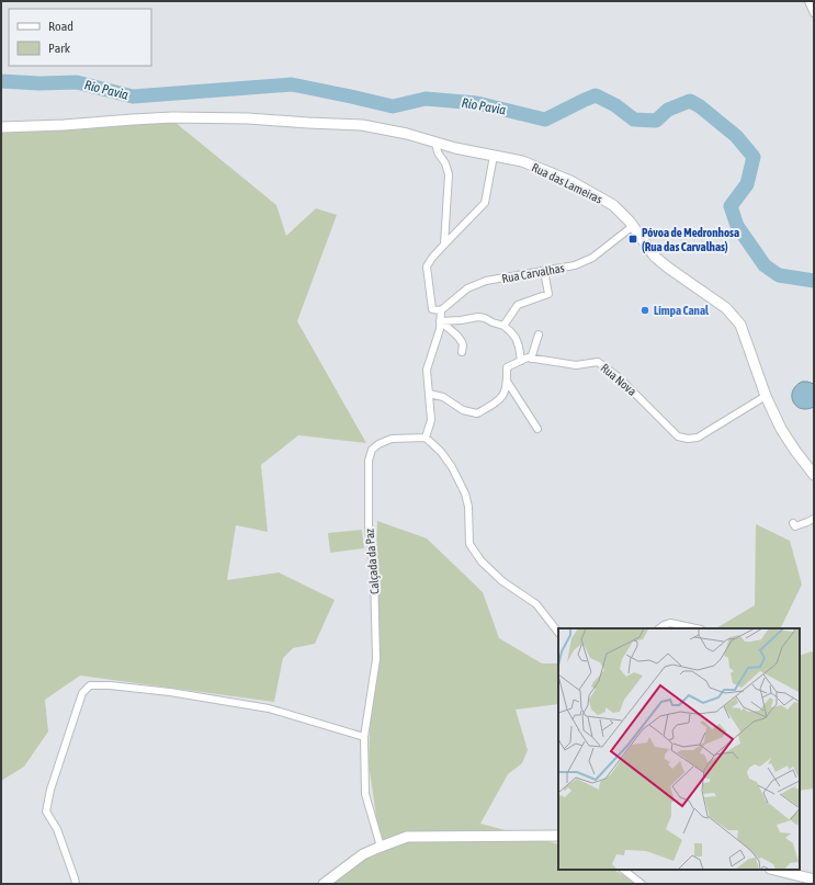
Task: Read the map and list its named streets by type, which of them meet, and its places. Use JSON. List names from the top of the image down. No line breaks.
{"streets":{"street":["Rua das Lameiras","Rua Carvalhas","Rua Nova","Calçada da Paz"]},"crossings":[["Rua das Lameiras","Rua Carvalhas"],["Rua das Lameiras","Rua Nova"]],"water":["Rio Pavia"],"places":{"transit":["Póvoa de Medronhosa (Rua das Carvalhas)"],"other":["Limpa Canal"]},"legend":["Road","Park"]}
